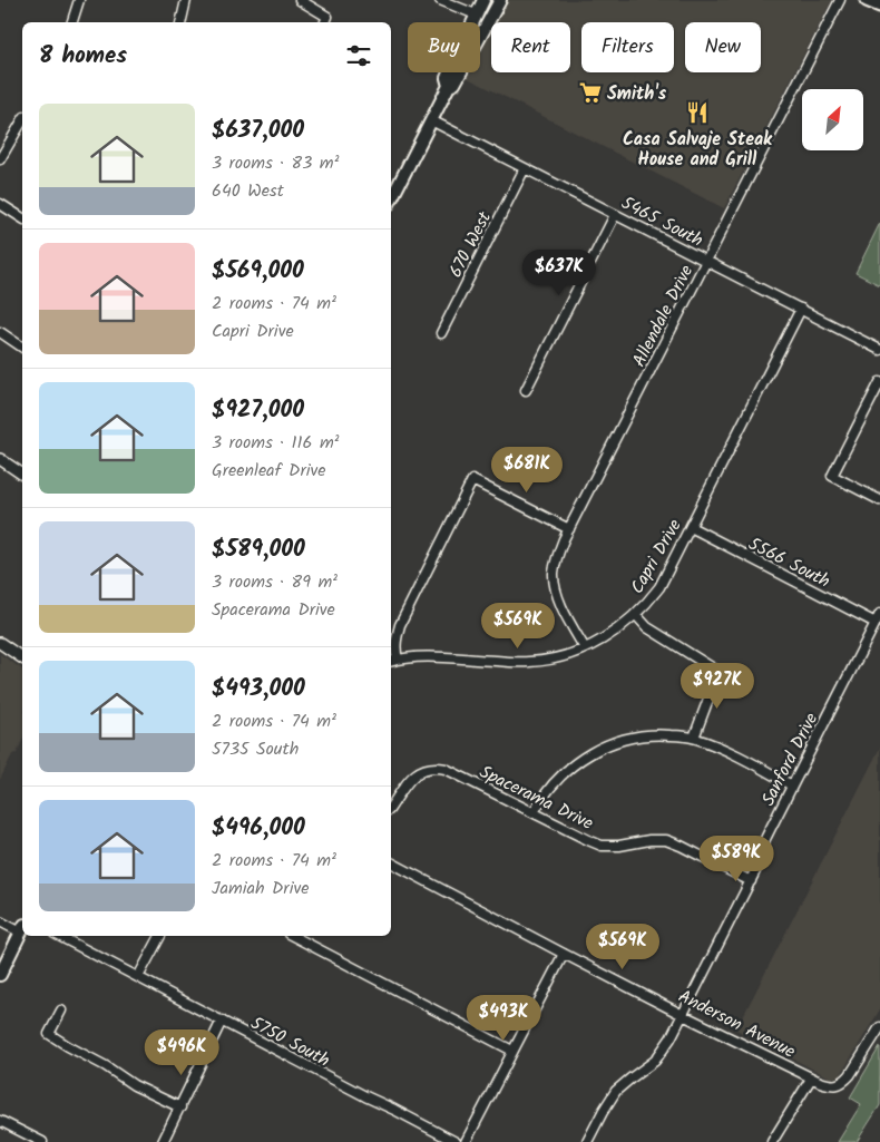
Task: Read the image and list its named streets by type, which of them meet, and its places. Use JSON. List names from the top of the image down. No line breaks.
{"streets":{"street":["5465 South","670 West","Allendale Drive","Capri Drive","5566 South","Sanford Drive","Spacerama Drive","Anderson Avenue","5750 South"]},"crossings":[["5465 South","670 West"],["5465 South","Allendale Drive"],["5465 South","Capri Drive"],["Allendale Drive","Capri Drive"],["Capri Drive","5566 South"],["5566 South","Sanford Drive"],["Sanford Drive","Spacerama Drive"],["Sanford Drive","Anderson Avenue"]],"places":{"supermarket":["Smith's"],"restaurant":["Casa Salvaje Steak House and Grill"]},"north":"top right","page":{"chip":["Buy","Rent","Filters","New"],"heading":"8 homes","list":[{"name":"$637,000","note":"3 rooms · 83 m² · 640 West"},{"name":"$569,000","note":"2 rooms · 74 m² · Capri Drive"},{"name":"$927,000","note":"3 rooms · 116 m² · Greenleaf Drive"},{"name":"$589,000","note":"3 rooms · 89 m² · Spacerama Drive"},{"name":"$493,000","note":"2 rooms · 74 m² · 5735 South"},{"name":"$496,000","note":"2 rooms · 74 m² · Jamiah Drive"}],"price":["$637K","$681K","$569K","$927K","$589K","$569K","$493K","$496K"]}}
